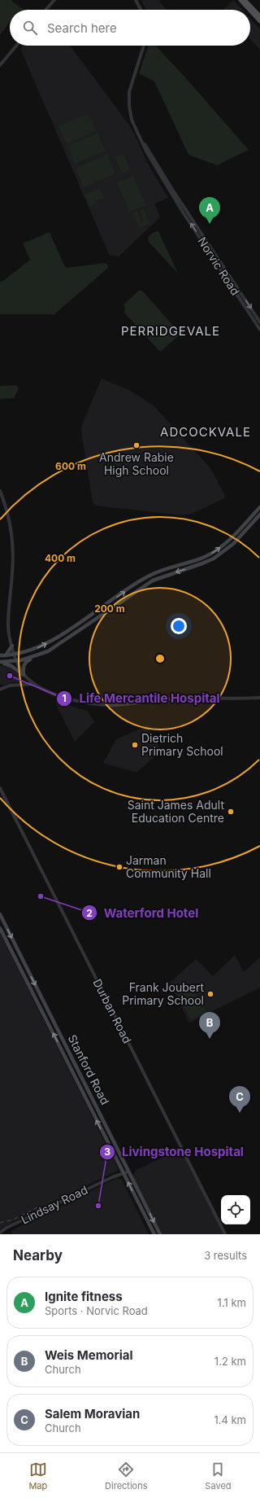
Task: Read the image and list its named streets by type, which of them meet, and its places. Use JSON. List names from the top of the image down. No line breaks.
{"streets":{"main road":["Stanford Road"],"street":["Norvic Road","Durban Road","Lindsay Road"]},"crossings":[["Stanford Road","Lindsay Road"]],"districts":["PERRIDGEVALE","ADCOCKVALE"],"places":["Andrew Rabie High School","Life Mercantile Hospital","Dietrich Primary School","Saint James Adult Education Centre","Jarman Community Hall","Waterford Hotel","Frank Joubert Primary School","Livingstone Hospital"],"page":{"search":"Search here","pins":["A","B","C"],"heading":["Nearby","3 results"],"list":[{"mark":"A","name":"Ignite fitness","note":"Sports · Norvic Road","value":"1.1 km"},{"mark":"B","name":"Weis Memorial","note":"Church","value":"1.2 km"},{"mark":"C","name":"Salem Moravian","note":"Church","value":"1.4 km"}],"nav":["Map","Directions","Saved"]},"rings":["600 m","400 m","200 m"]}
